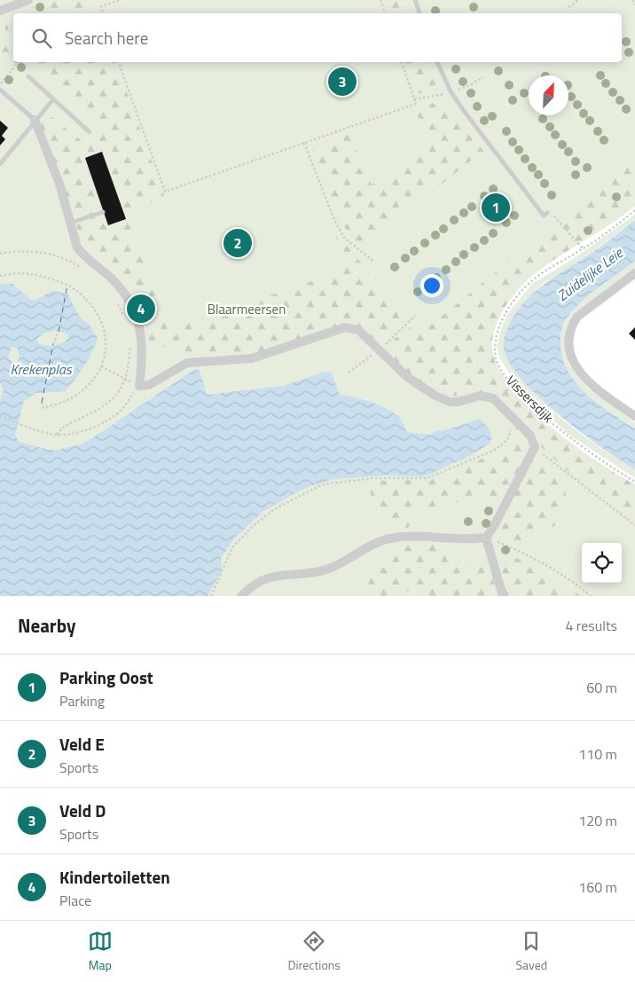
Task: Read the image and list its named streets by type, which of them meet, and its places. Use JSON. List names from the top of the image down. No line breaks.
{"streets":{"path":["Vissersdijk"]},"water":["Zuidelijke Leie","Krekenplas"],"parks":["Blaarmeersen"],"north":"top right","page":{"search":"Search here","pins":["3","1","2","4"],"heading":["Nearby","4 results"],"list":[{"mark":"1","name":"Parking Oost","note":"Parking","value":"60 m"},{"mark":"2","name":"Veld E","note":"Sports","value":"110 m"},{"mark":"3","name":"Veld D","note":"Sports","value":"120 m"},{"mark":"4","name":"Kindertoiletten","note":"Place","value":"160 m"}],"nav":["Map","Directions","Saved"]}}
